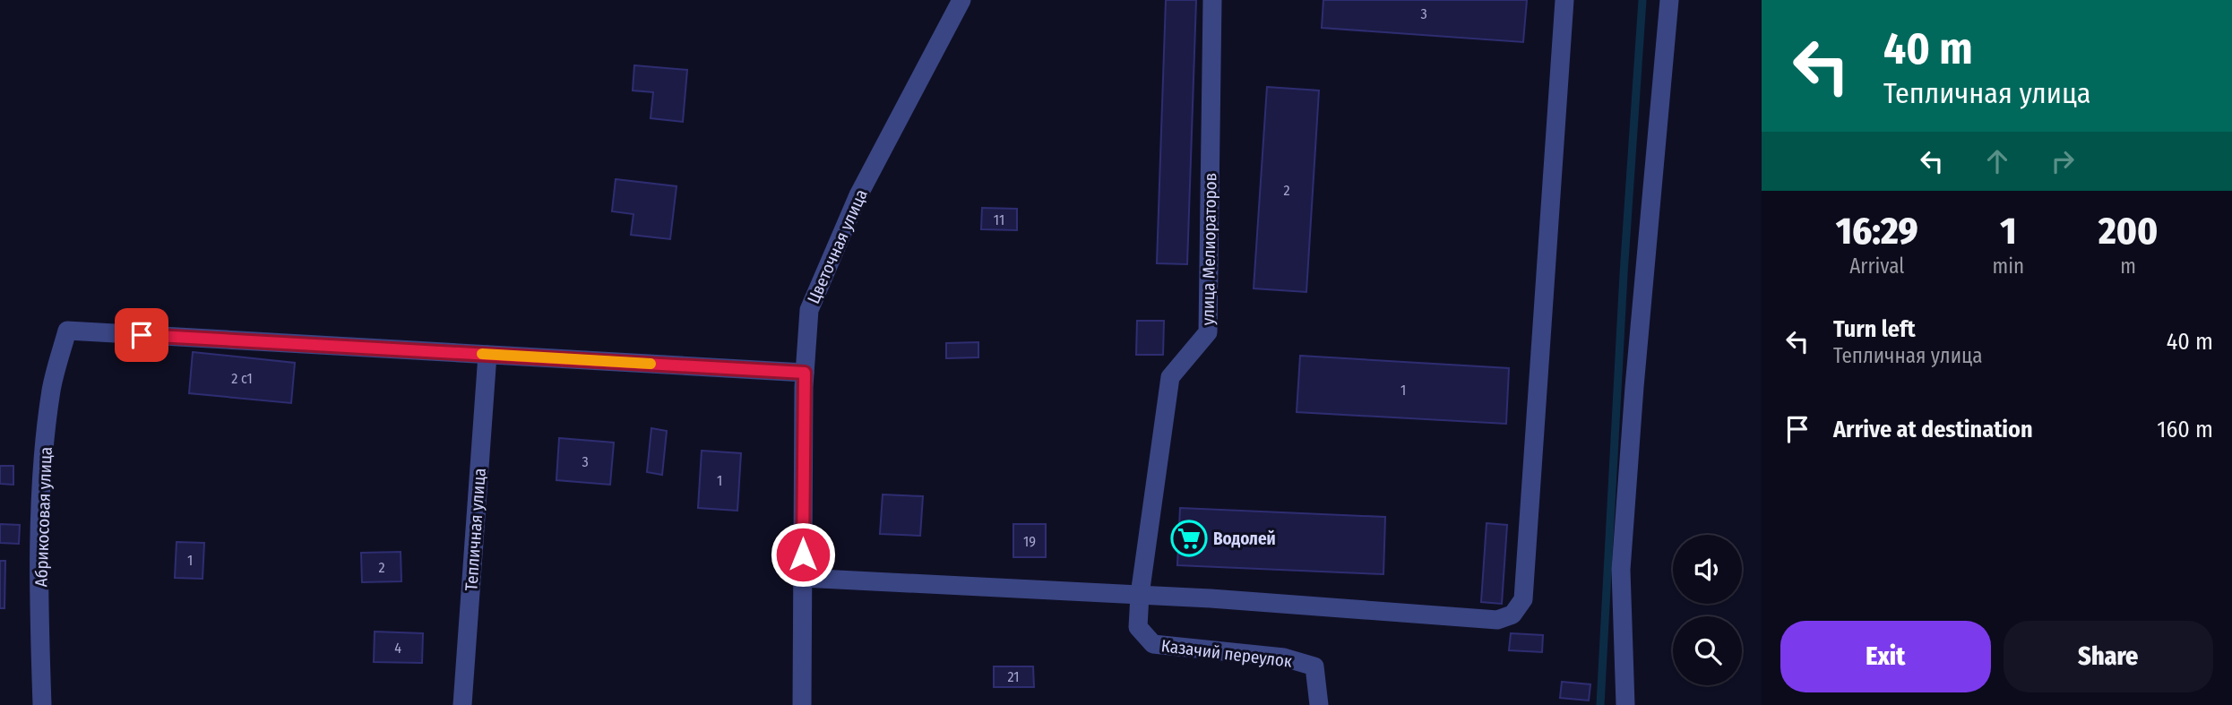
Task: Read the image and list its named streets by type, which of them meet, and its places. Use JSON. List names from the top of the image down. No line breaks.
{"streets":{"street":["Цветочная улица","улица Мелиораторов","Абрикосовая улица","Тепличная улица","Казачий переулок"]},"crossings":[["улица Мелиораторов","Казачий переулок"],["Абрикосовая улица","Тепличная улица"]],"places":{"supermarket":["Водолей"]},"house_numbers":["3","2","11","2 с1","1","3","1","19","1","2","4","21"],"page":{"turn":["40 m","Тепличная улица"],"eta":["16:29","Arrival","1","min","200","m"],"list":[{"name":"Turn left","note":"Тепличная улица","value":"40 m"},{"name":"Arrive at destination","value":"160 m"}],"buttons":["Exit","Share"]}}
